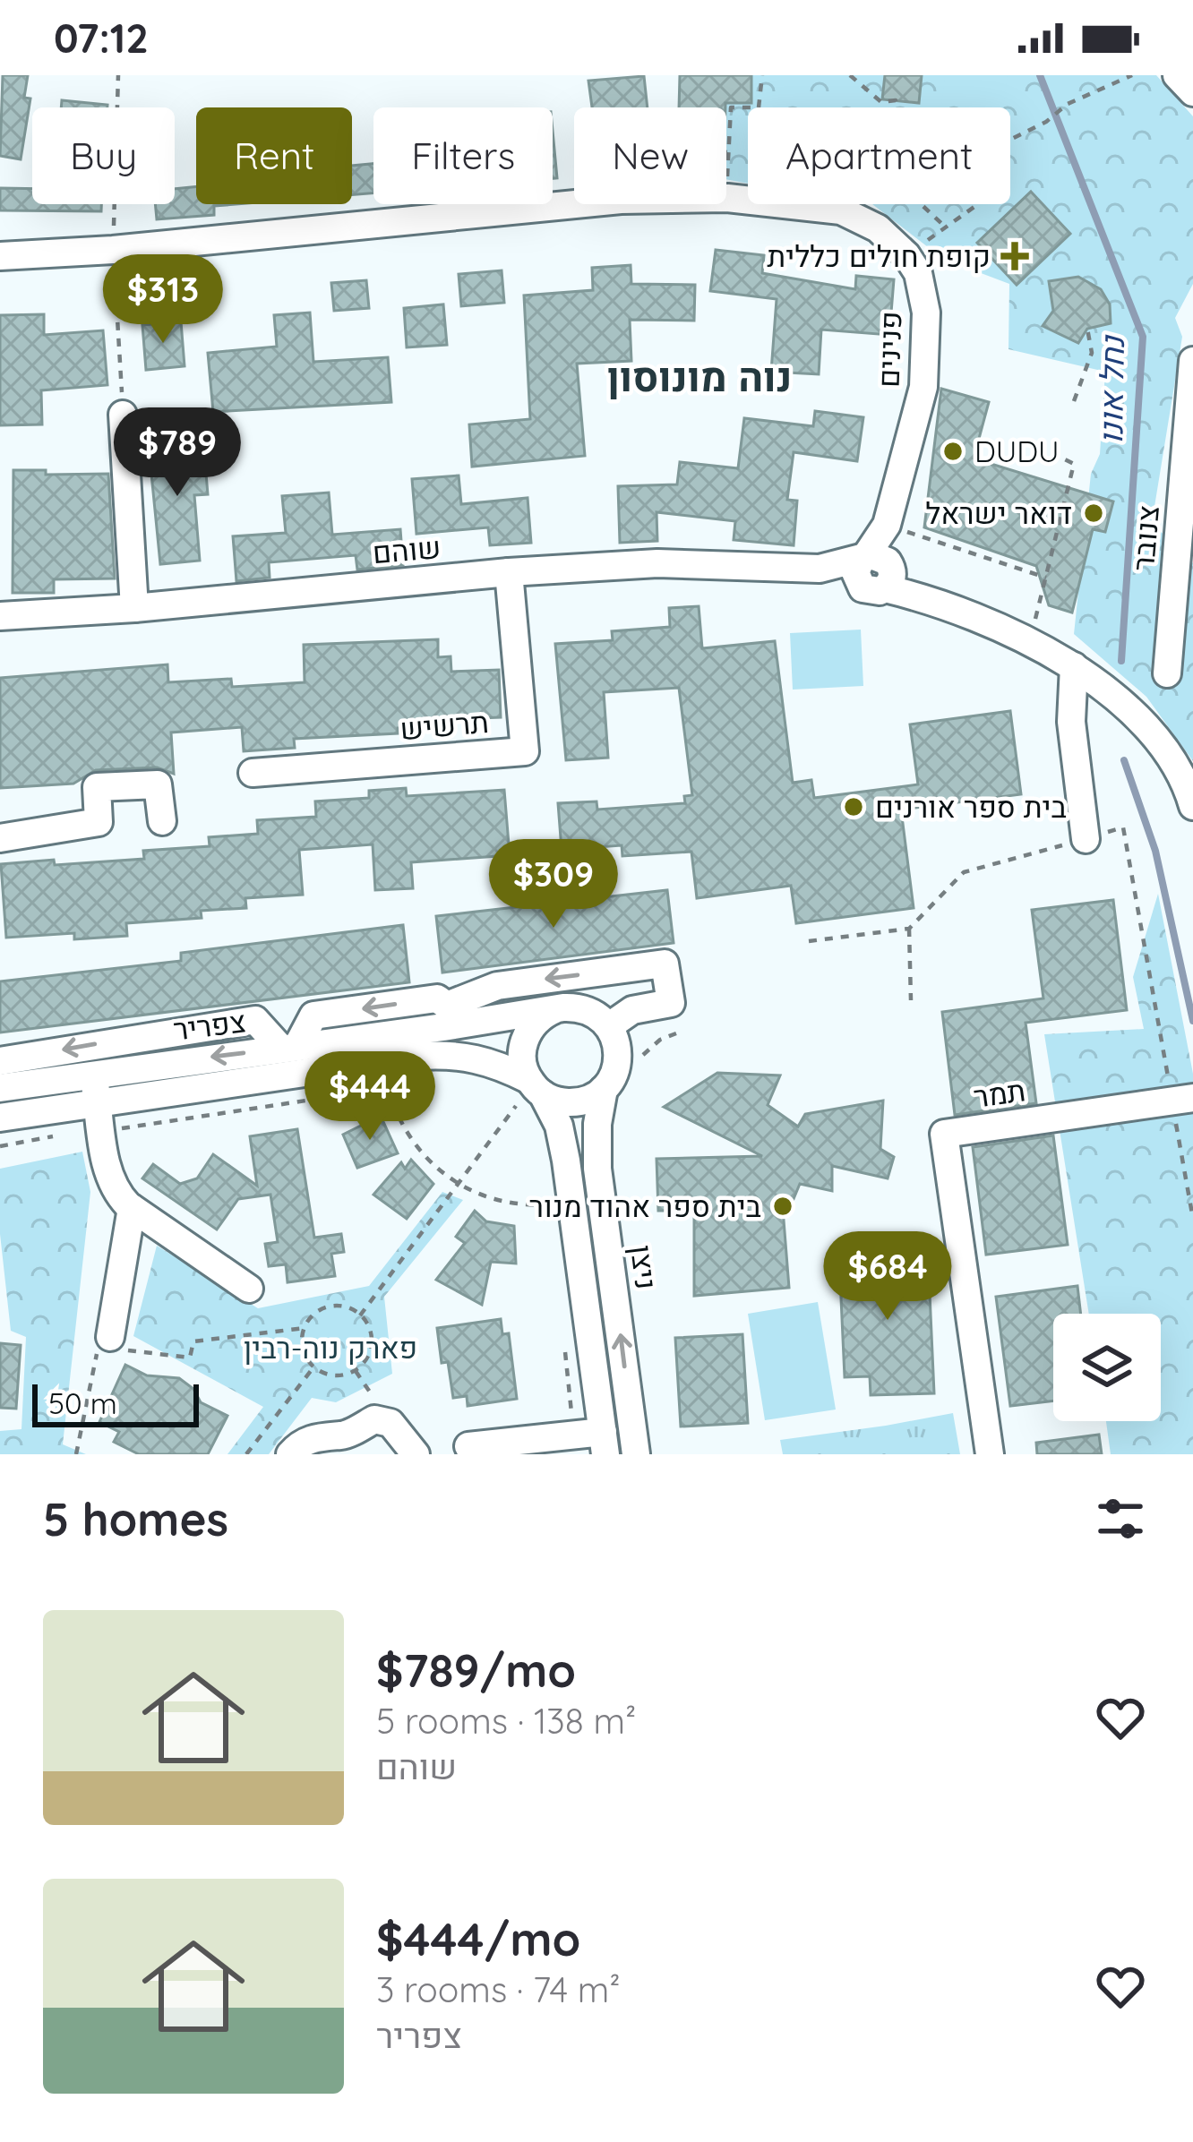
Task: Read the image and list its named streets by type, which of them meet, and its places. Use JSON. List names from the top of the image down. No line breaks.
{"streets":{"street":["פנינים","צנובר","שוהם","תרשיש","צפריר","תמר","ניצן"]},"crossings":[["פנינים","שוהם"],["שוהם","תרשיש"],["צפריר","ניצן"]],"districts":["נוה מונוסון"],"water":["נחל אונו"],"parks":["פארק נוה-רבין"],"places":{"health":["קופת חולים כללית"],"other":["DUDU","דואר ישראל","בית ספר אורנים","בית ספר אהוד מנור"]},"scale_bar":"50 m","page":{"status":"07:12","chip":["Buy","Rent","Filters","New","Apartment"],"price":["$313","$789","$309","$444","$684"],"scale":"50 m","heading":"5 homes","list":[{"name":"$789/mo","note":"5 rooms · 138 m² · שוהם"},{"name":"$444/mo","note":"3 rooms · 74 m² · צפריר"}]}}
